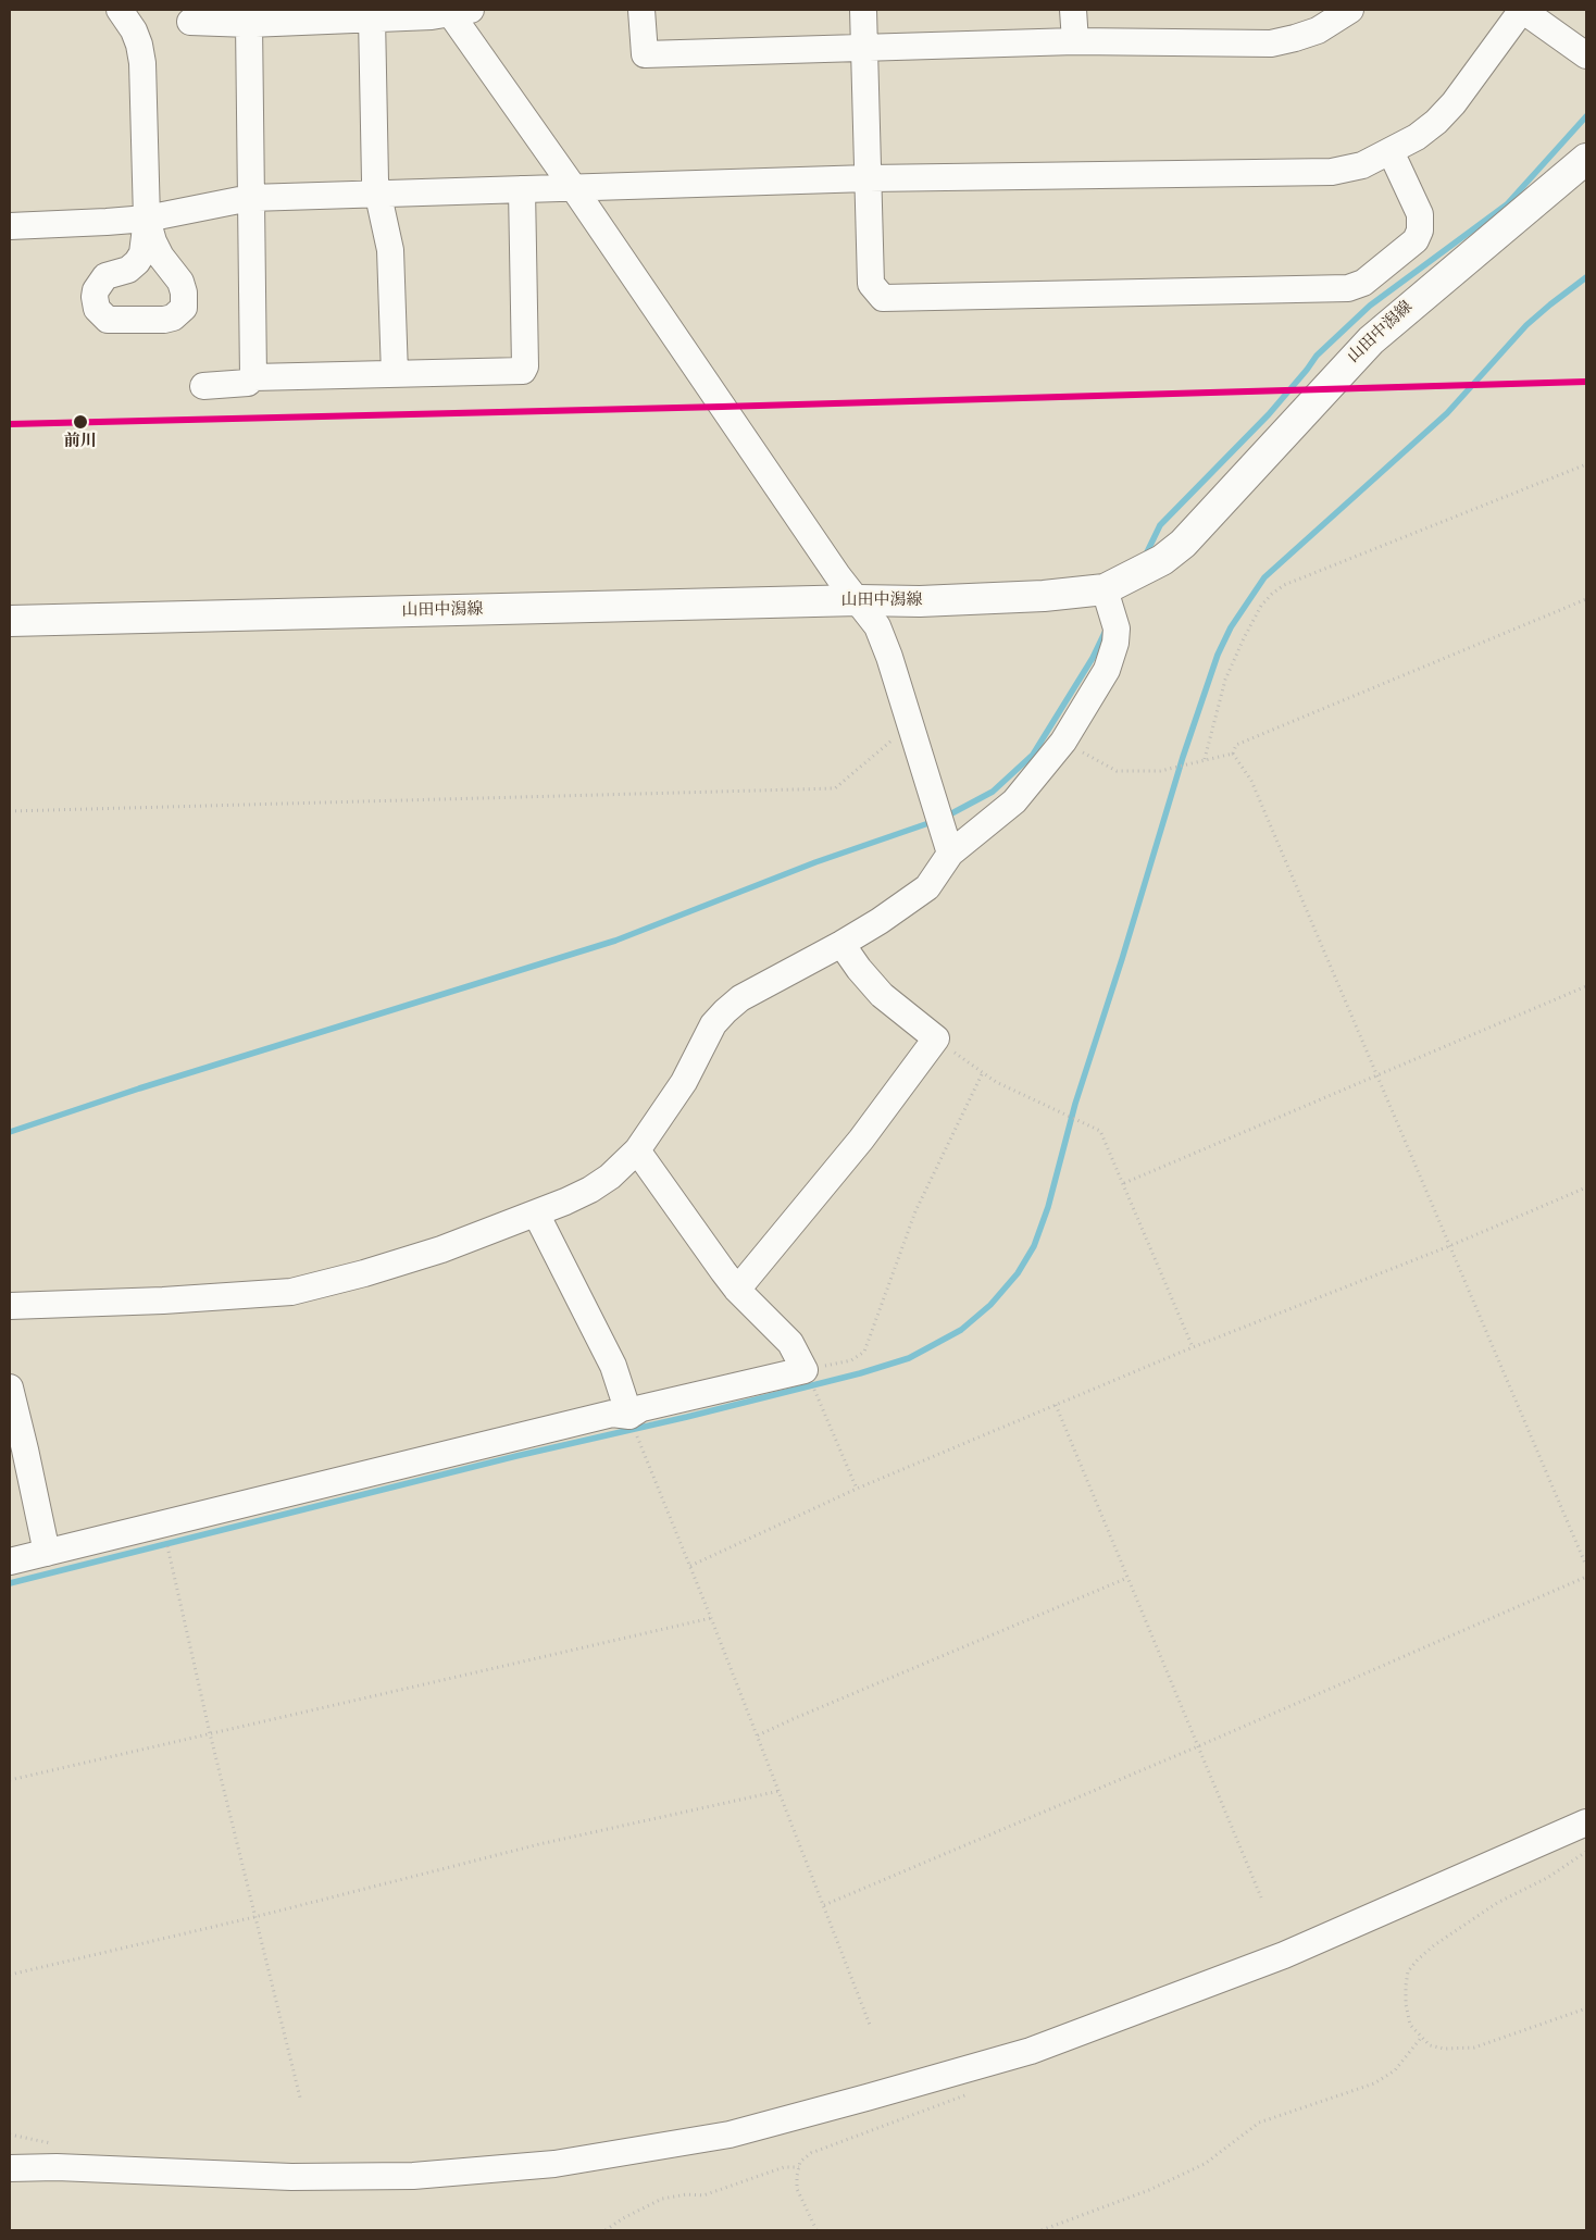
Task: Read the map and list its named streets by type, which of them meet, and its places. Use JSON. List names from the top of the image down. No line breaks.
{"streets":{"main road":["山田中潟線"]},"places":["前川"]}
